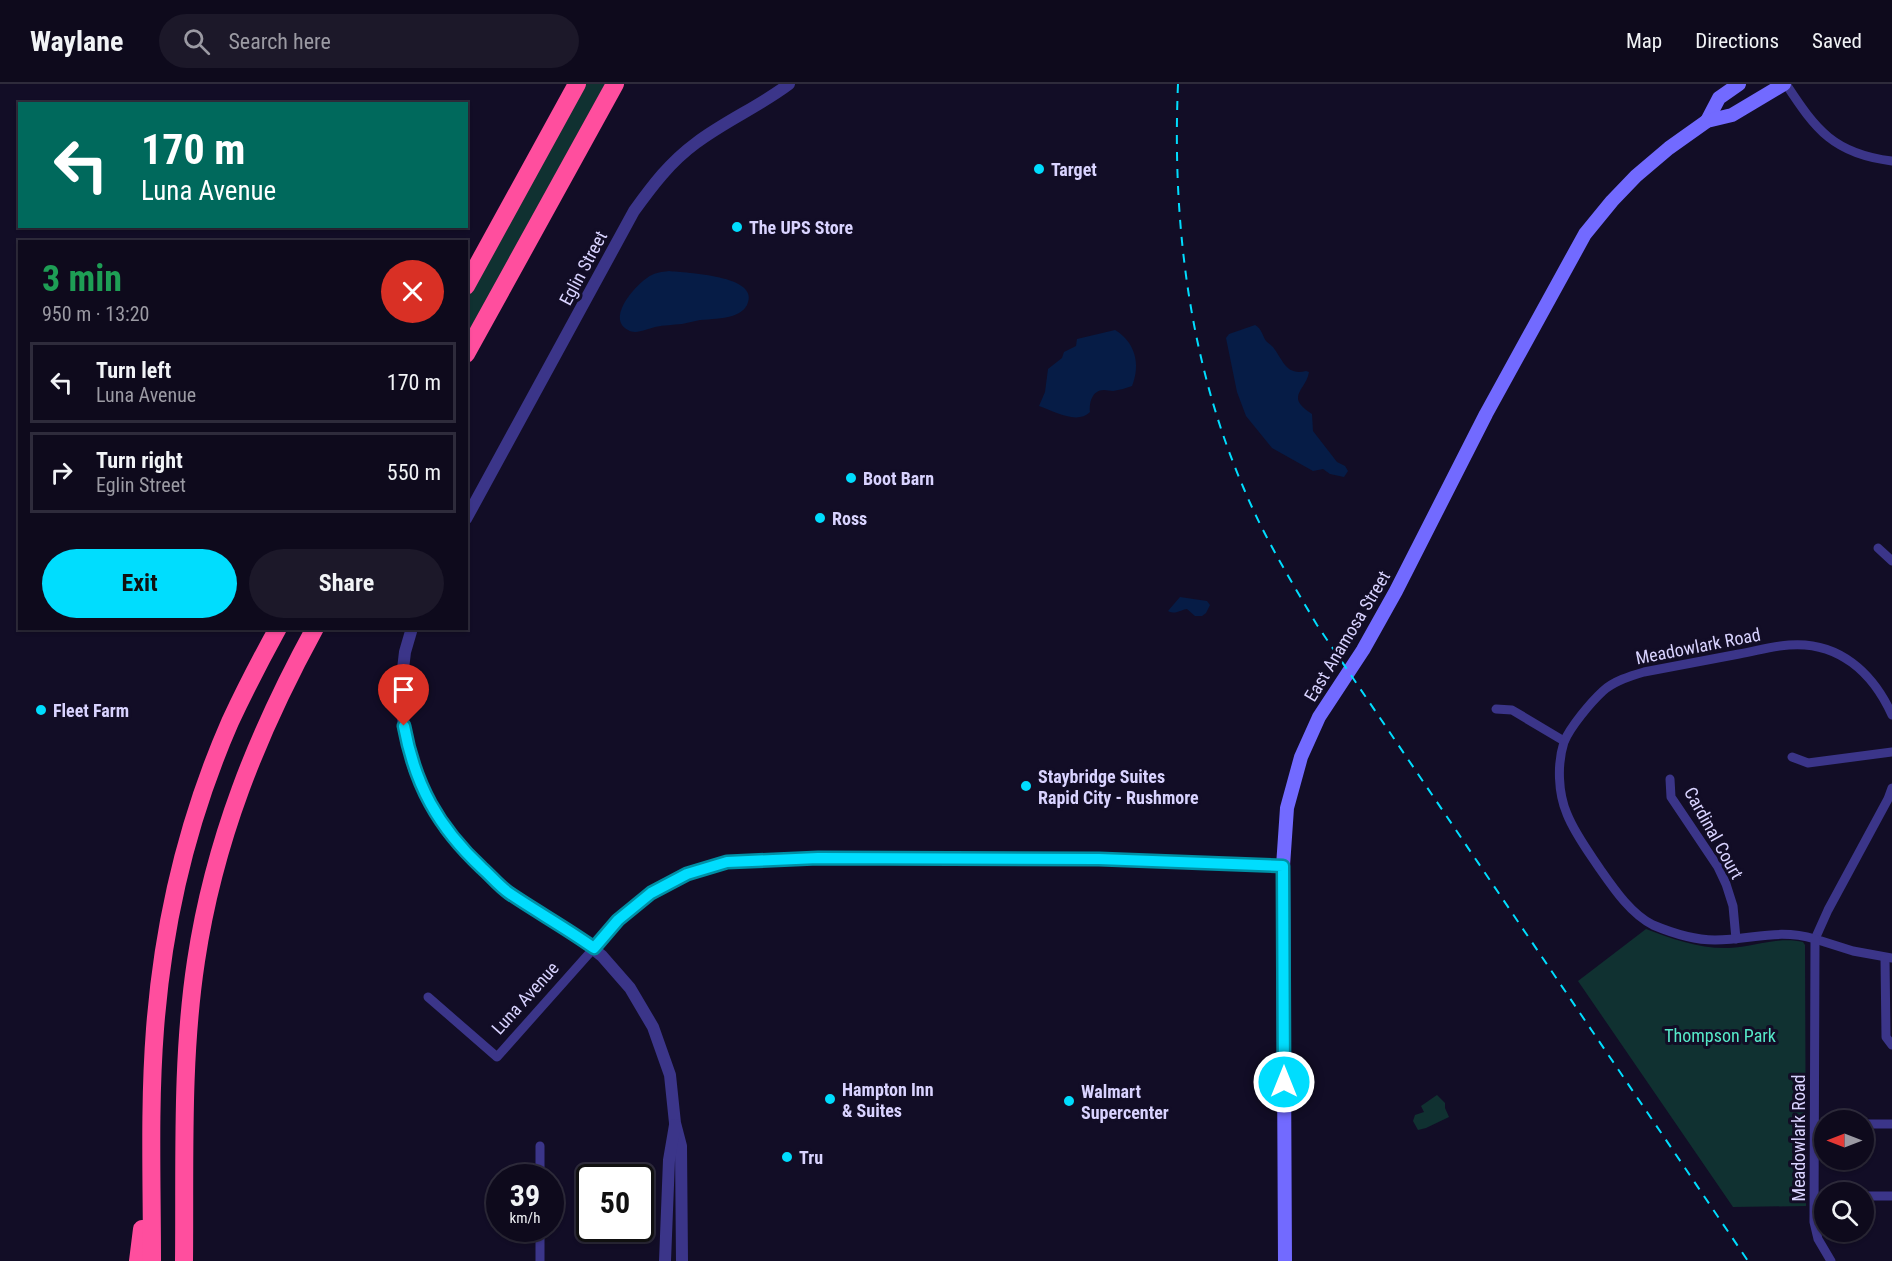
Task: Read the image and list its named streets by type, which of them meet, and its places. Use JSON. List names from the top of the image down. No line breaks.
{"streets":{"main road":["East Anamosa Street"],"street":["Eglin Street","Meadowlark Road","Cardinal Court","Luna Avenue"]},"crossings":[["East Anamosa Street","Luna Avenue"],["Meadowlark Road","Cardinal Court"]],"parks":["Thompson Park"],"places":["Target","The UPS Store","Boot Barn","Ross","Fleet Farm","Staybridge Suites Rapid City - Rushmore","Hampton Inn & Suites","Walmart Supercenter","Tru"],"north":"left","page":{"header":"Waylane","search":"Search here","nav":["Map","Directions","Saved"],"turn":["170 m","Luna Avenue"],"heading":["3 min","950 m · 13:20"],"list":[{"name":"Turn left","note":"Luna Avenue","value":"170 m"},{"name":"Turn right","note":"Eglin Street","value":"550 m"}],"buttons":["Exit","Share"],"speed":"39 km/h","limit":"50"}}
